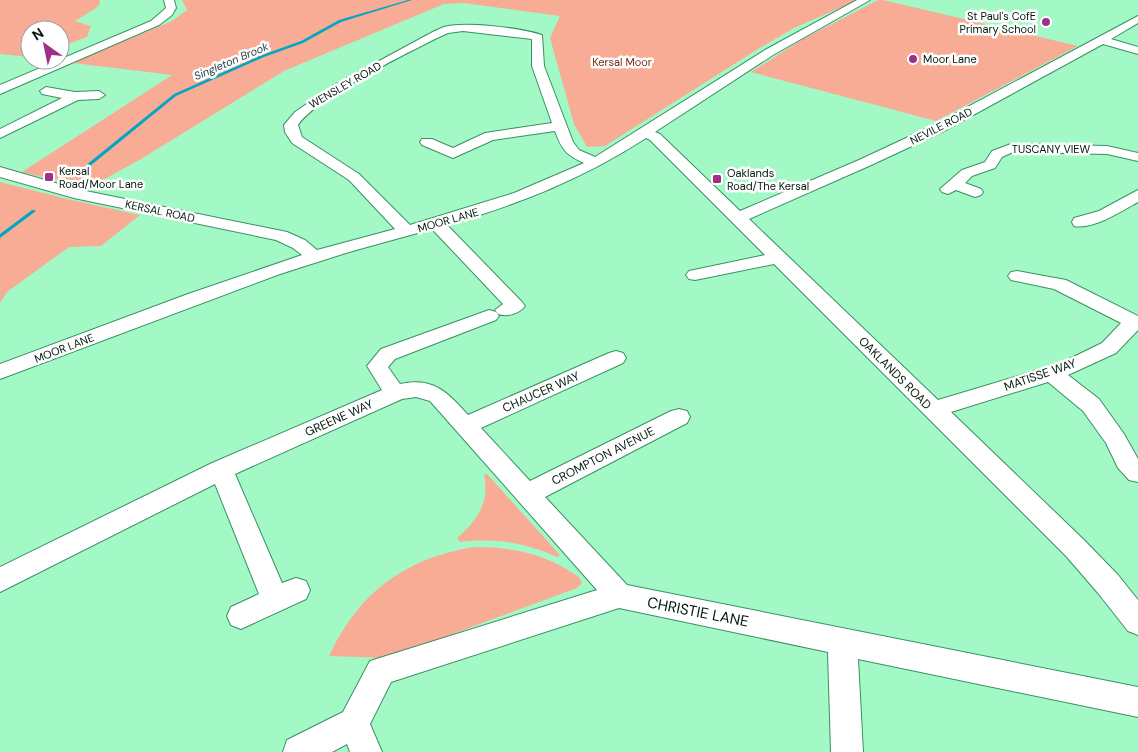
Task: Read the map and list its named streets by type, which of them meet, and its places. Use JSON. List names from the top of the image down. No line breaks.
{"streets":{"street":["WENSLEY ROAD","NEVILE ROAD","TUSCANY VIEW","KERSAL ROAD","MOOR LANE","OAKLANDS ROAD","MATISSE WAY","CHAUCER WAY","GREENE WAY","CROMPTON AVENUE","CHRISTIE LANE"]},"crossings":[["WENSLEY ROAD","MOOR LANE"],["NEVILE ROAD","OAKLANDS ROAD"],["KERSAL ROAD","MOOR LANE"],["MOOR LANE","OAKLANDS ROAD"],["OAKLANDS ROAD","MATISSE WAY"],["CHAUCER WAY","GREENE WAY"],["GREENE WAY","CROMPTON AVENUE"],["GREENE WAY","CHRISTIE LANE"]],"water":["Singleton Brook"],"parks":["Kersal Moor"],"places":{"other":["St Paul's CofE Primary School","Moor Lane"],"transit":["Kersal Road/Moor Lane","Oaklands Road/The Kersal"]},"north":"top left"}
